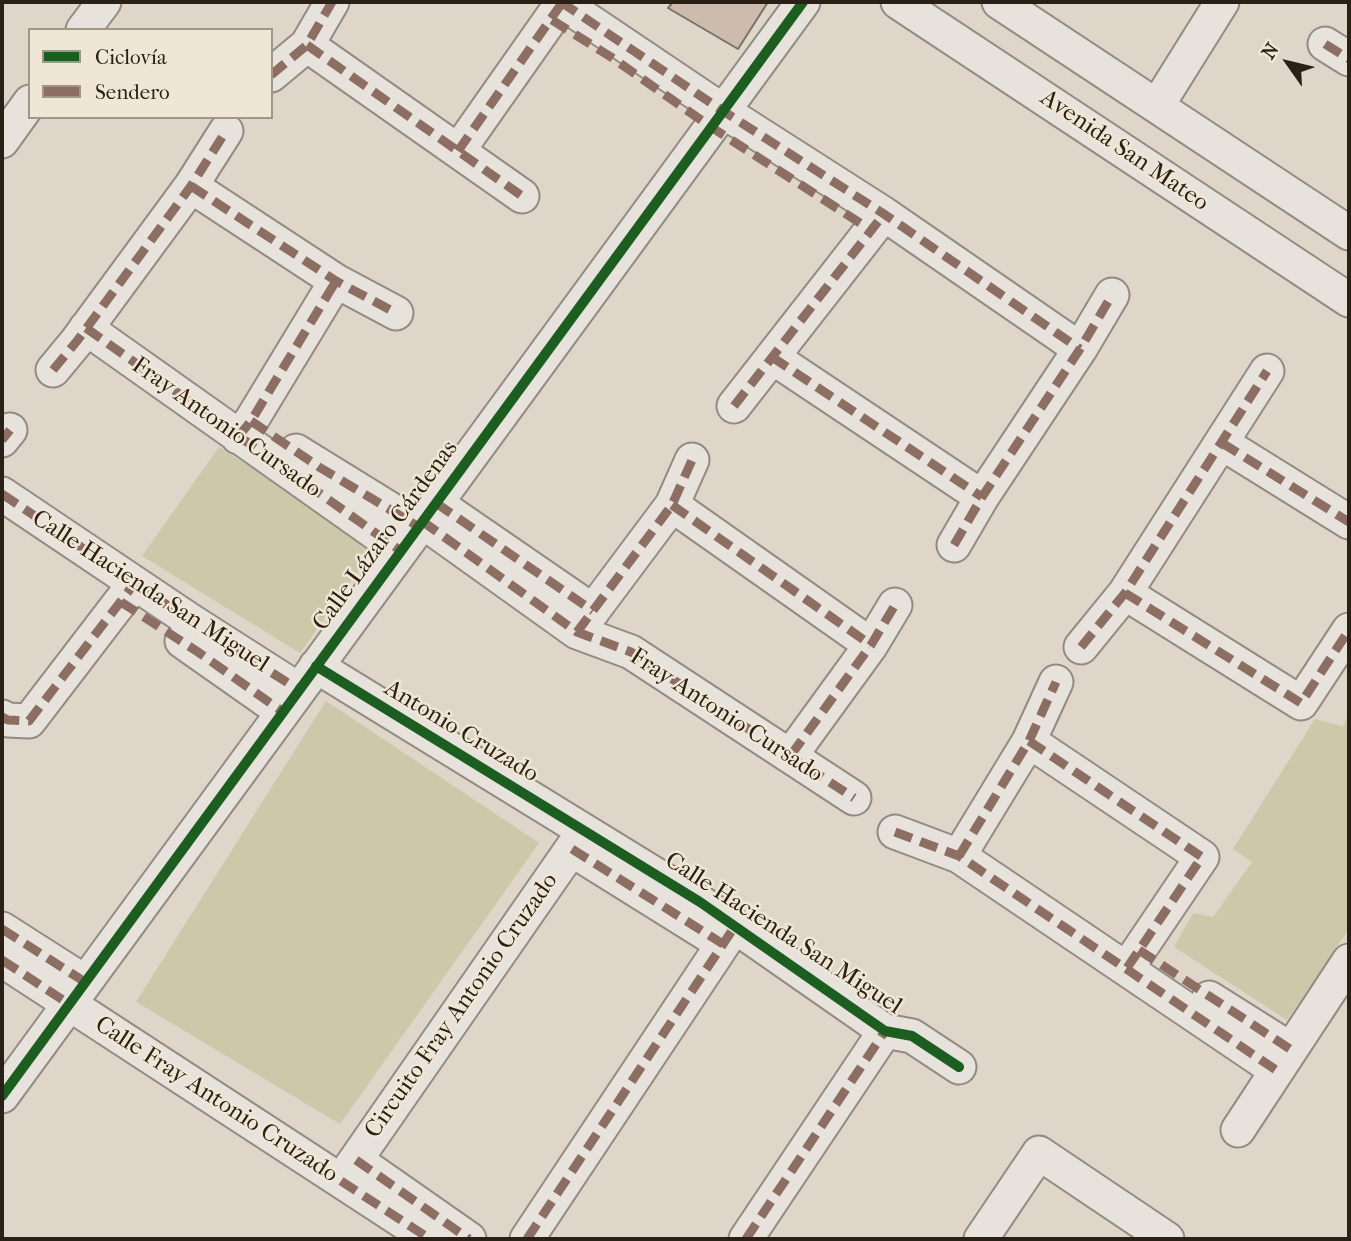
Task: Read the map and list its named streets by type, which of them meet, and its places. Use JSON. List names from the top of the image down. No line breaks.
{"streets":{"street":["Avenida San Mateo","Fray Antonio Cursado","Calle Lázaro Cárdenas","Calle Hacienda San Miguel","Antonio Cruzado","Circuito Fray Antonio Cruzado","Calle Fray Antonio Cruzado"]},"crossings":[["Fray Antonio Cursado","Calle Lázaro Cárdenas"],["Calle Lázaro Cárdenas","Calle Hacienda San Miguel"],["Calle Lázaro Cárdenas","Antonio Cruzado"],["Calle Lázaro Cárdenas","Calle Fray Antonio Cruzado"],["Calle Hacienda San Miguel","Antonio Cruzado"],["Calle Hacienda San Miguel","Circuito Fray Antonio Cruzado"],["Antonio Cruzado","Circuito Fray Antonio Cruzado"],["Circuito Fray Antonio Cruzado","Calle Fray Antonio Cruzado"]],"legend":["Ciclovía","Sendero"],"north":"top left"}
